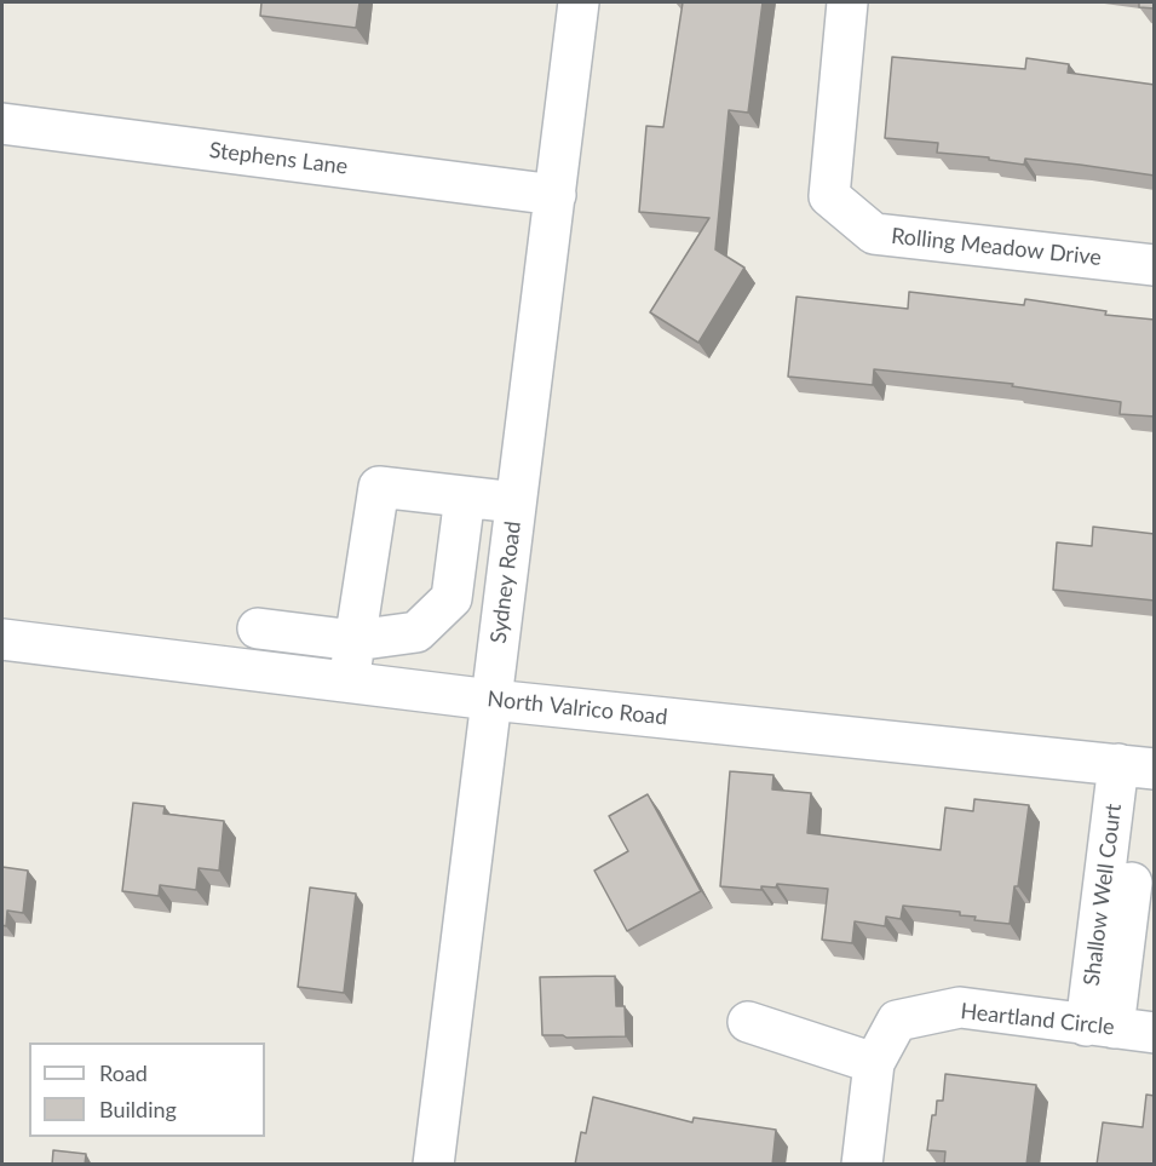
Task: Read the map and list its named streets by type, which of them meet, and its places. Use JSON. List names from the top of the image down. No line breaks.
{"streets":{"street":["Stephens Lane","Rolling Meadow Drive","Sydney Road","North Valrico Road","Shallow Well Court","Heartland Circle"]},"crossings":[["Stephens Lane","Sydney Road"],["Sydney Road","North Valrico Road"],["North Valrico Road","Shallow Well Court"],["Shallow Well Court","Heartland Circle"]],"legend":["Road","Building"]}
